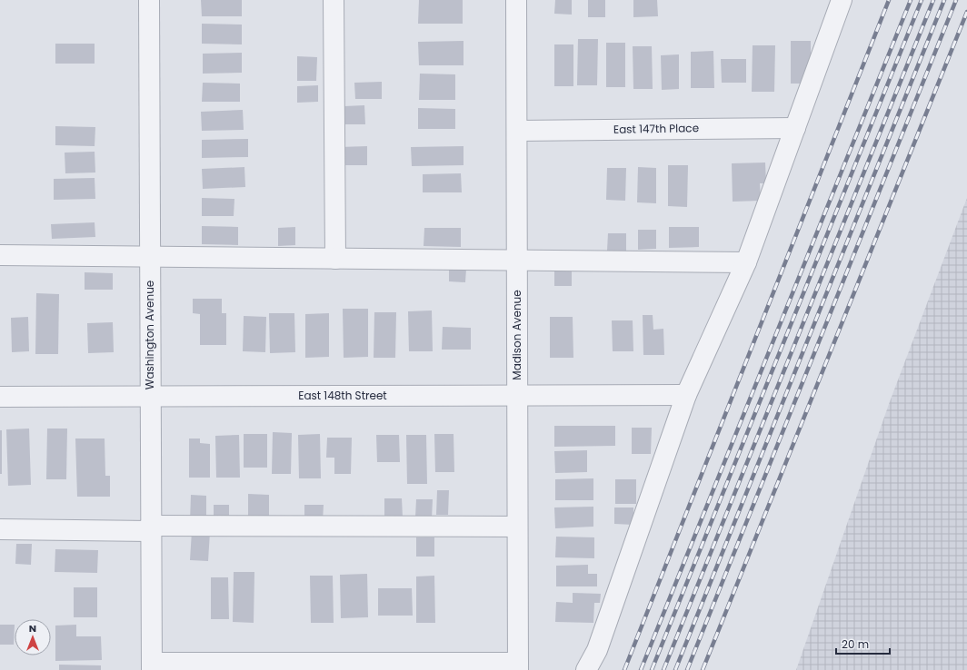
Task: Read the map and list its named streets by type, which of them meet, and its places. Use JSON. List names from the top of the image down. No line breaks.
{"streets":{"street":["East 147th Place","Washington Avenue","Madison Avenue","East 148th Street"]},"crossings":[["East 147th Place","Madison Avenue"],["Washington Avenue","East 148th Street"],["Madison Avenue","East 148th Street"]],"scale_bar":"20 m","north":"top"}
